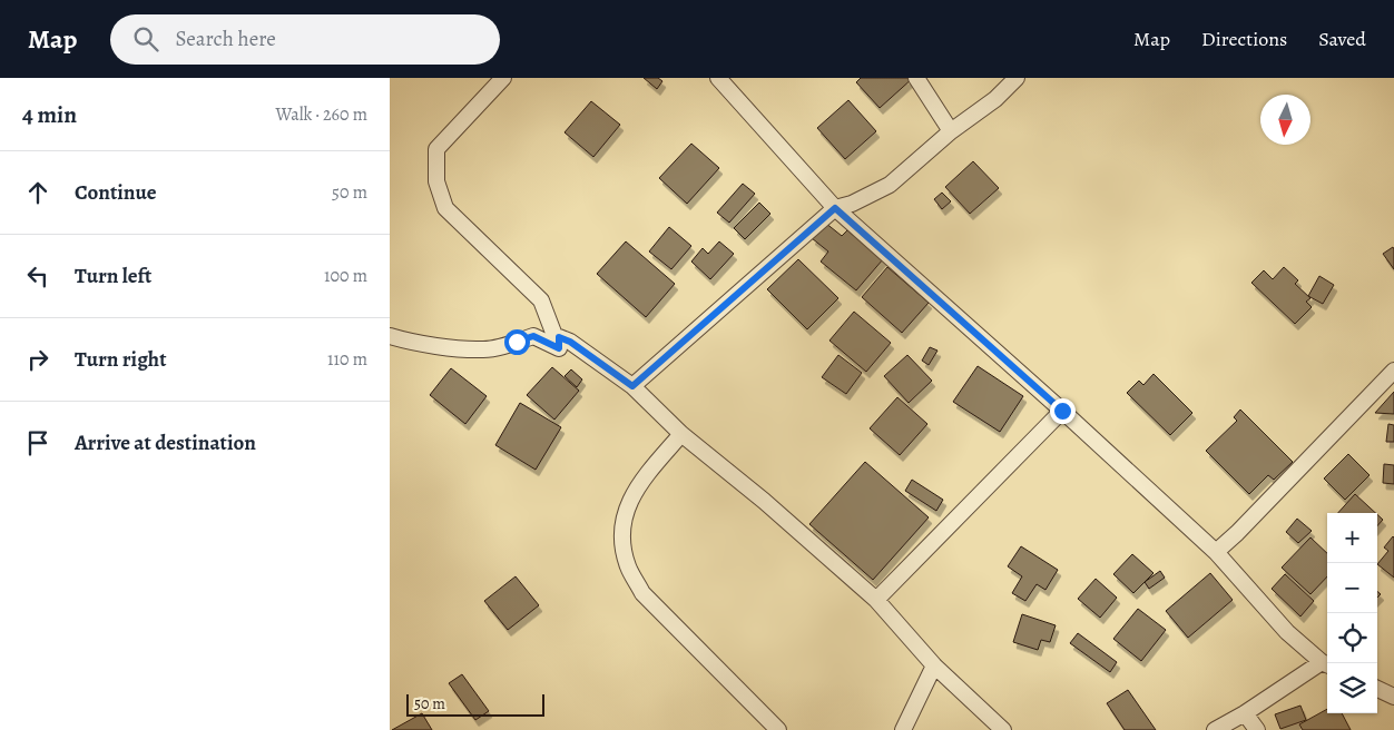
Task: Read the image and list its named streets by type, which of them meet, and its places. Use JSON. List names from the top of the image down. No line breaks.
{"scale_bar":"50 m","north":"bottom","page":{"header":"Map","search":"Search here","nav":["Map","Directions","Saved"],"heading":["4 min","Walk · 260 m"],"list":[["Continue","50 m"],["Turn left","100 m"],["Turn right","110 m"],"Arrive at destination"],"map_buttons":["+","−"],"scale":"50 m"}}
